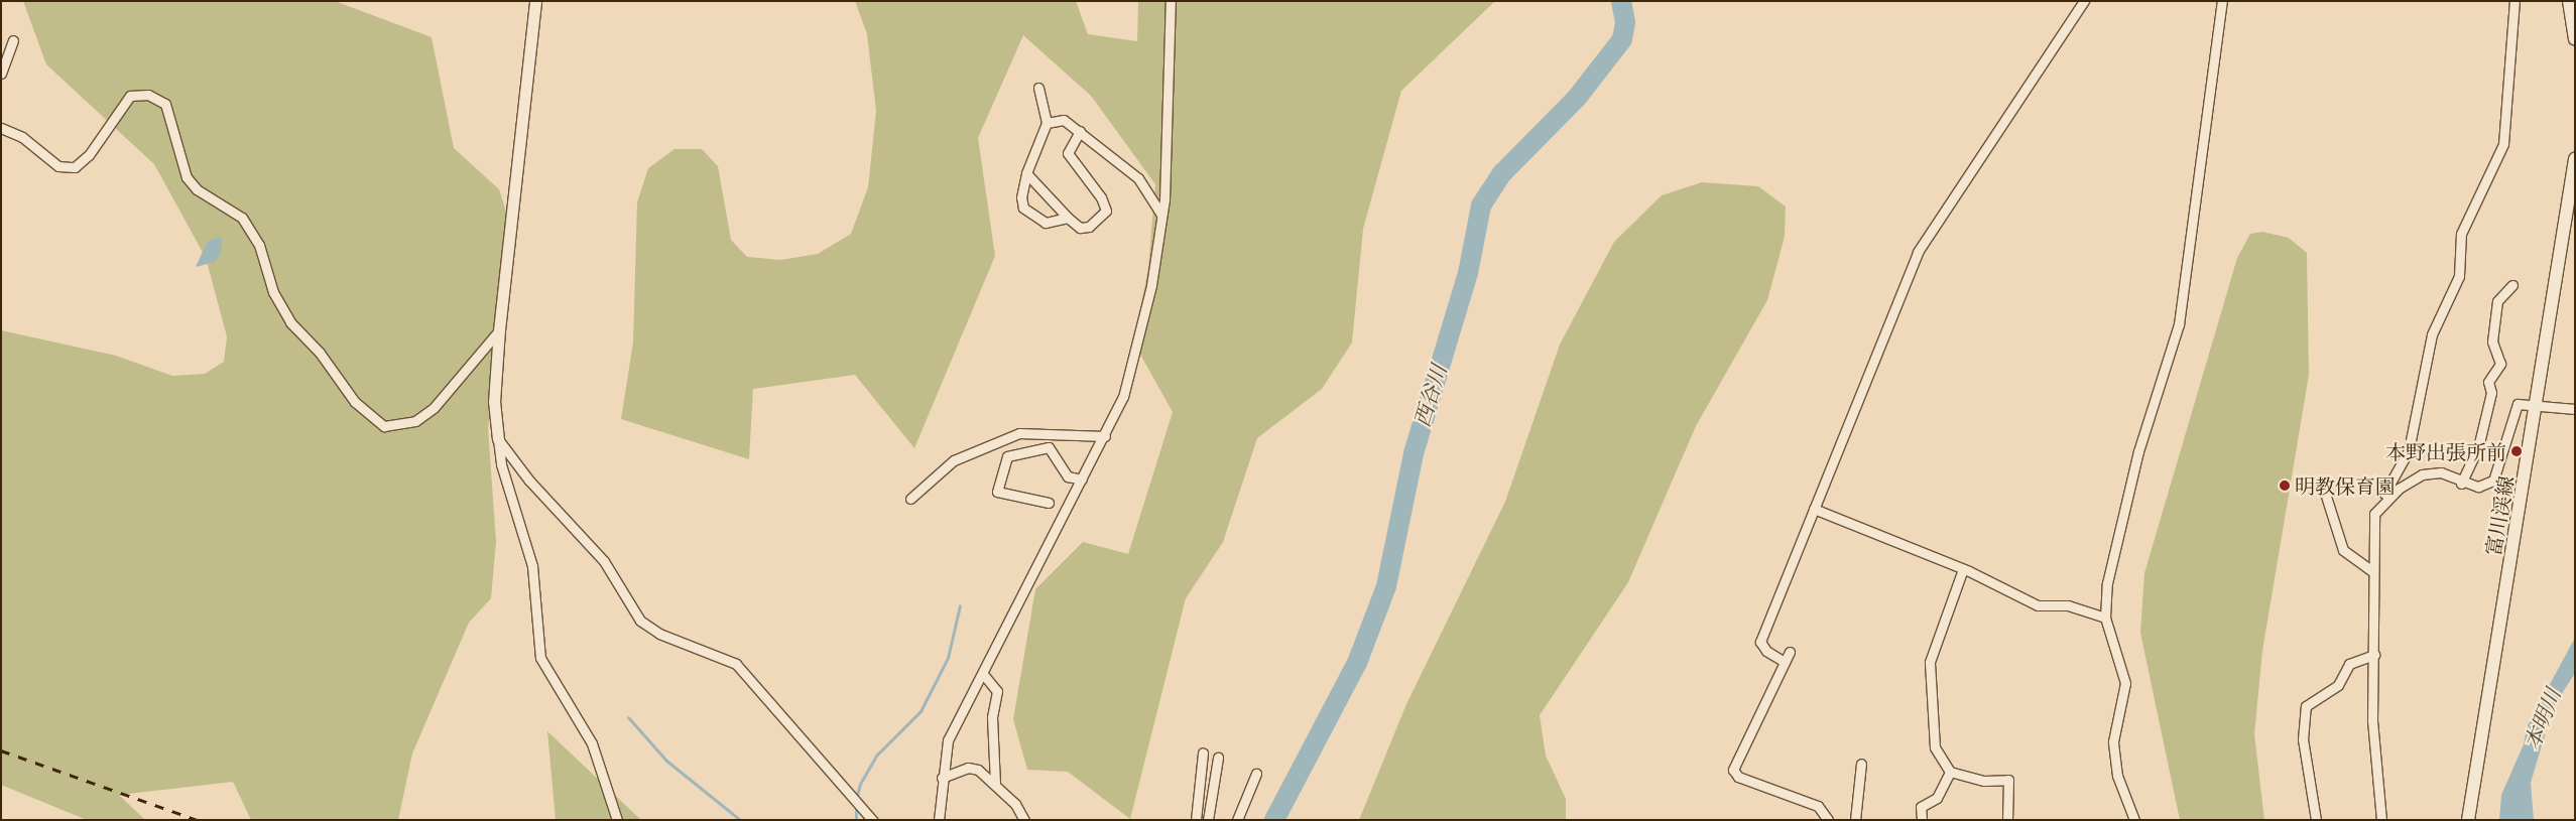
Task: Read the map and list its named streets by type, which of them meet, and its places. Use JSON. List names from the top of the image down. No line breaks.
{"streets":{"main road":["富川渓線"]},"water":["西谷川","本明川"],"places":["本野出張所前","明教保育園"]}
